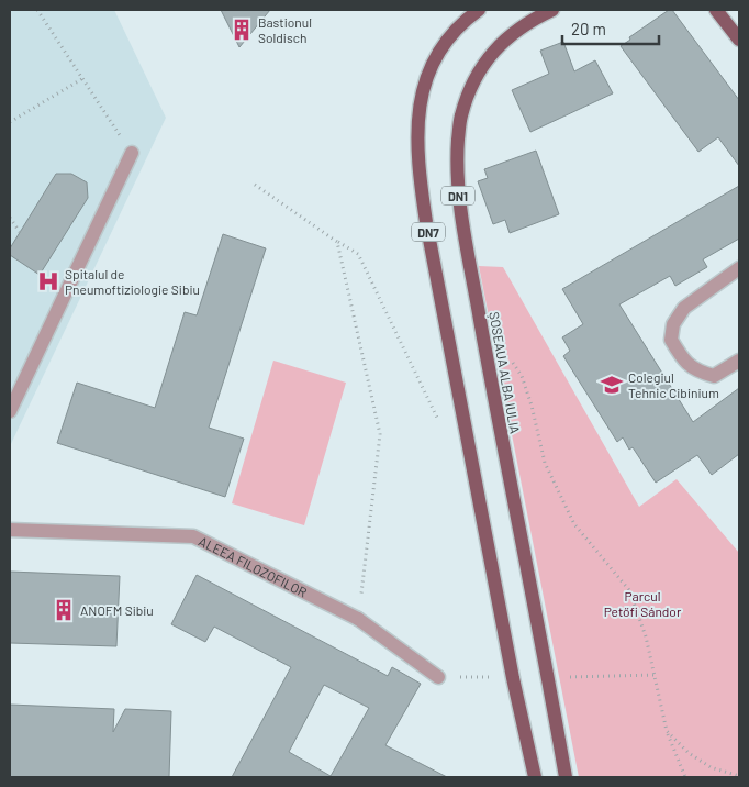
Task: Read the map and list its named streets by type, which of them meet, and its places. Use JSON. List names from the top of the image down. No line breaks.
{"streets":{"main road":["DN1","DN7","ȘOSEAUA ALBA IULIA"],"street":["ALEEA FILOZOFILOR"]},"parks":["Parcul Petőfi Sándor"],"places":{"building":["Bastionul Soldisch","ANOFM Sibiu"],"hospital":["Spitalul de Pneumoftiziologie Sibiu"],"school or university":["Colegiul Tehnic Cibinium"]},"scale_bar":"20 m"}
